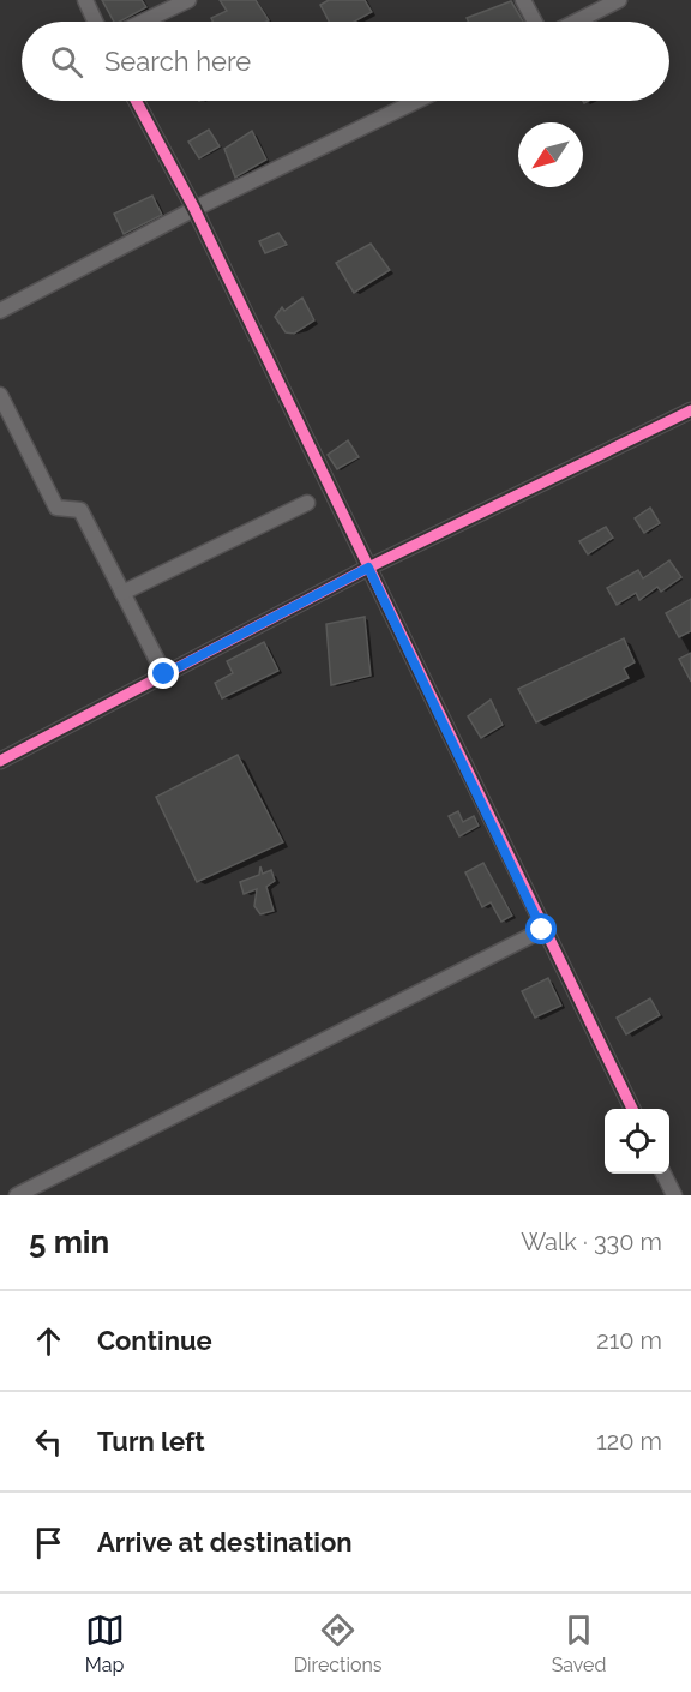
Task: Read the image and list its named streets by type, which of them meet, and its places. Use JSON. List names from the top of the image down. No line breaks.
{"north":"bottom left","page":{"search":"Search here","heading":["5 min","Walk · 330 m"],"list":[["Continue","210 m"],["Turn left","120 m"],"Arrive at destination"],"nav":["Map","Directions","Saved"]}}
